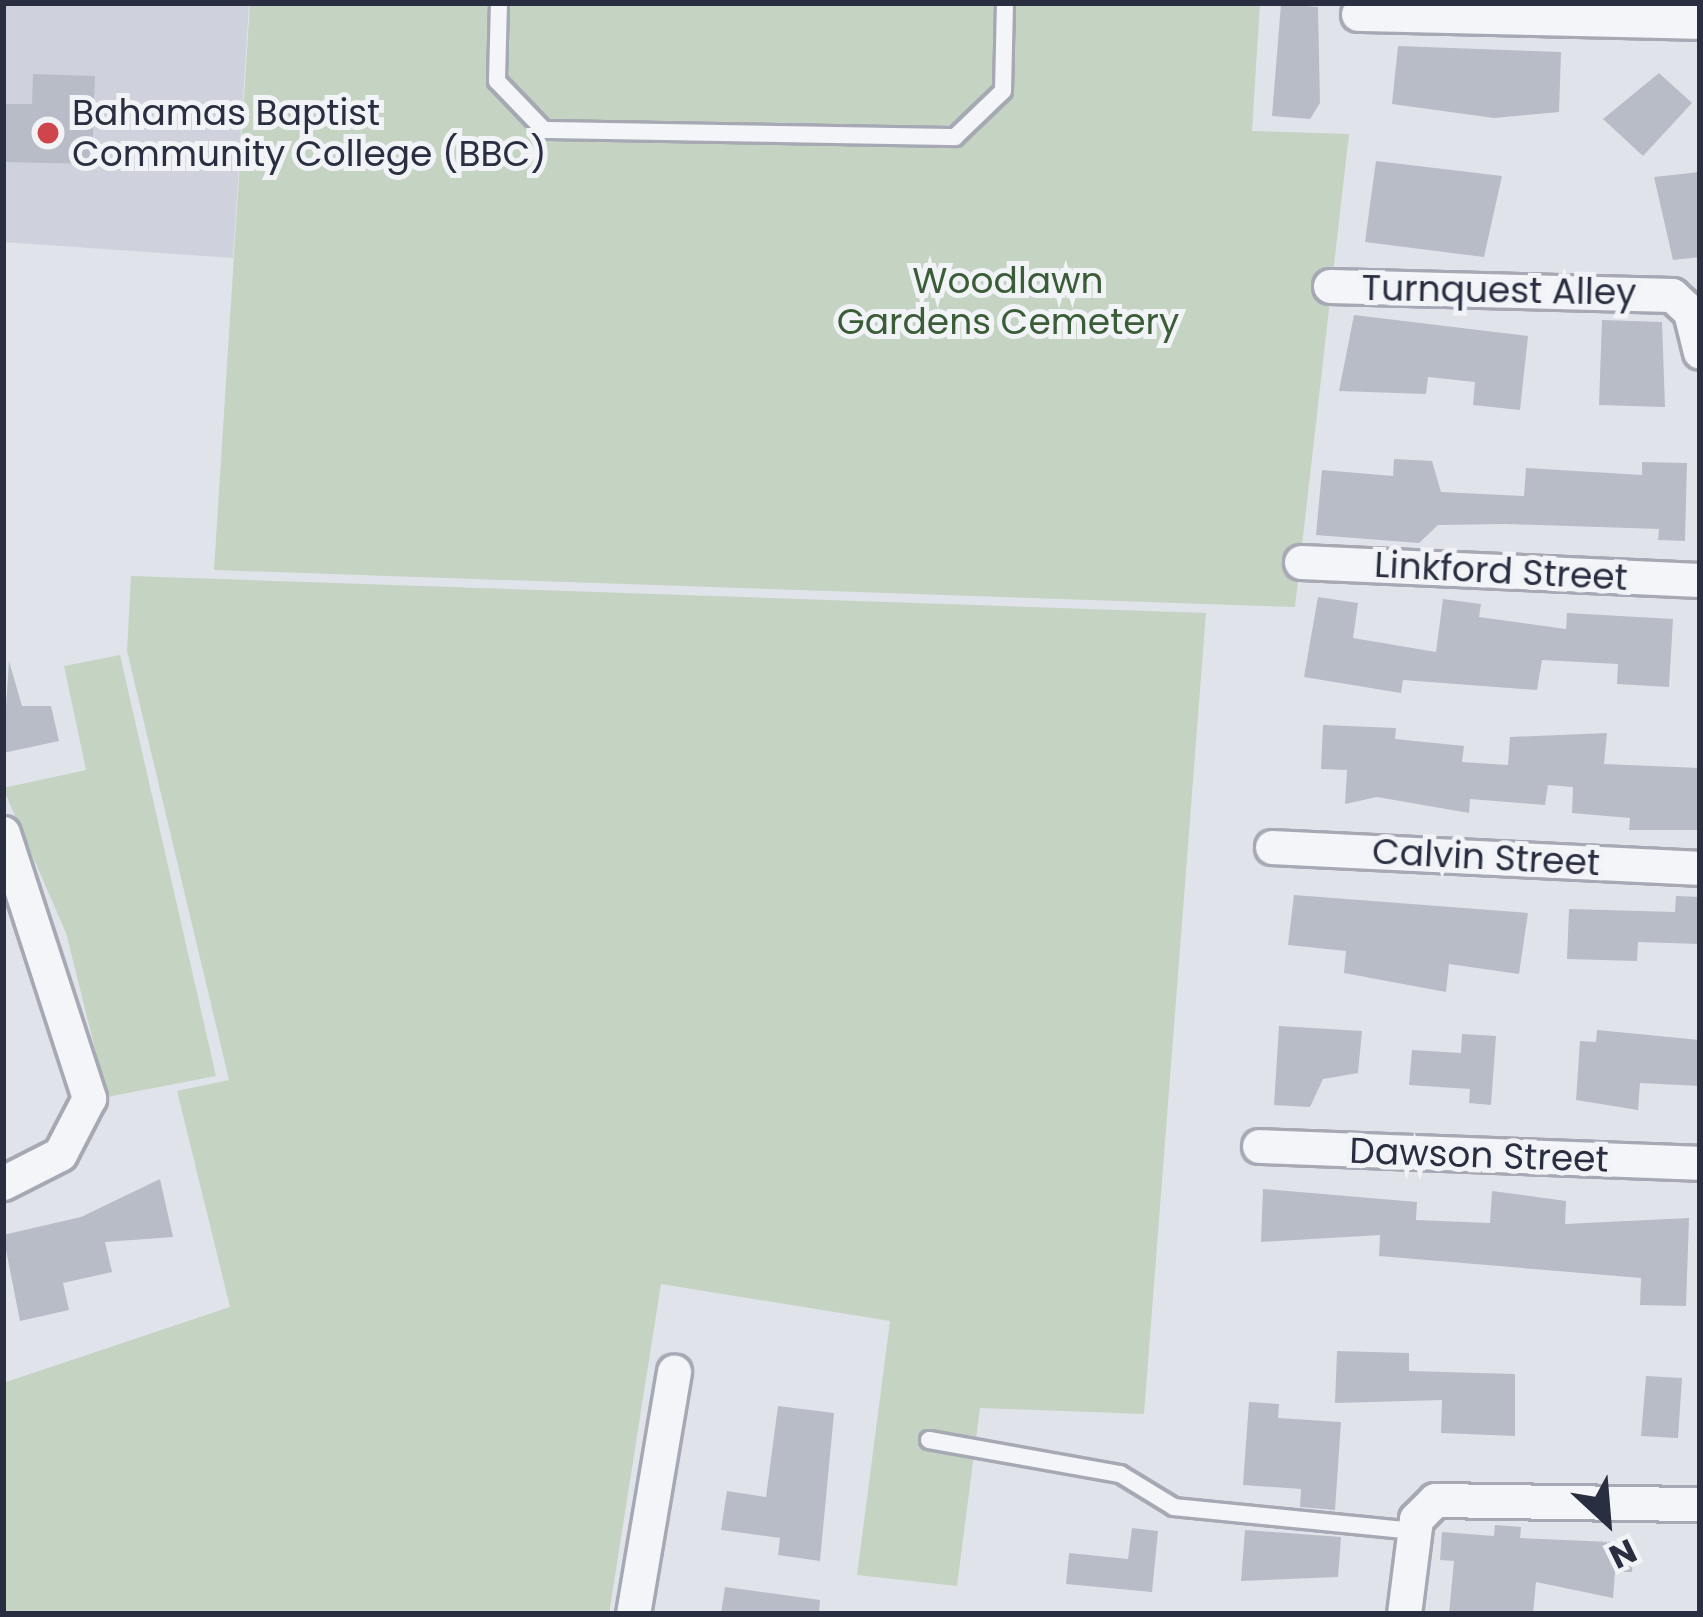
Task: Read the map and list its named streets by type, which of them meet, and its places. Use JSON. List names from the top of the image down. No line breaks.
{"streets":{"street":["Turnquest Alley","Linkford Street","Calvin Street","Dawson Street"]},"parks":["Woodlawn Gardens Cemetery"],"places":["Bahamas Baptist Community College (BBC)"],"north":"bottom right"}
